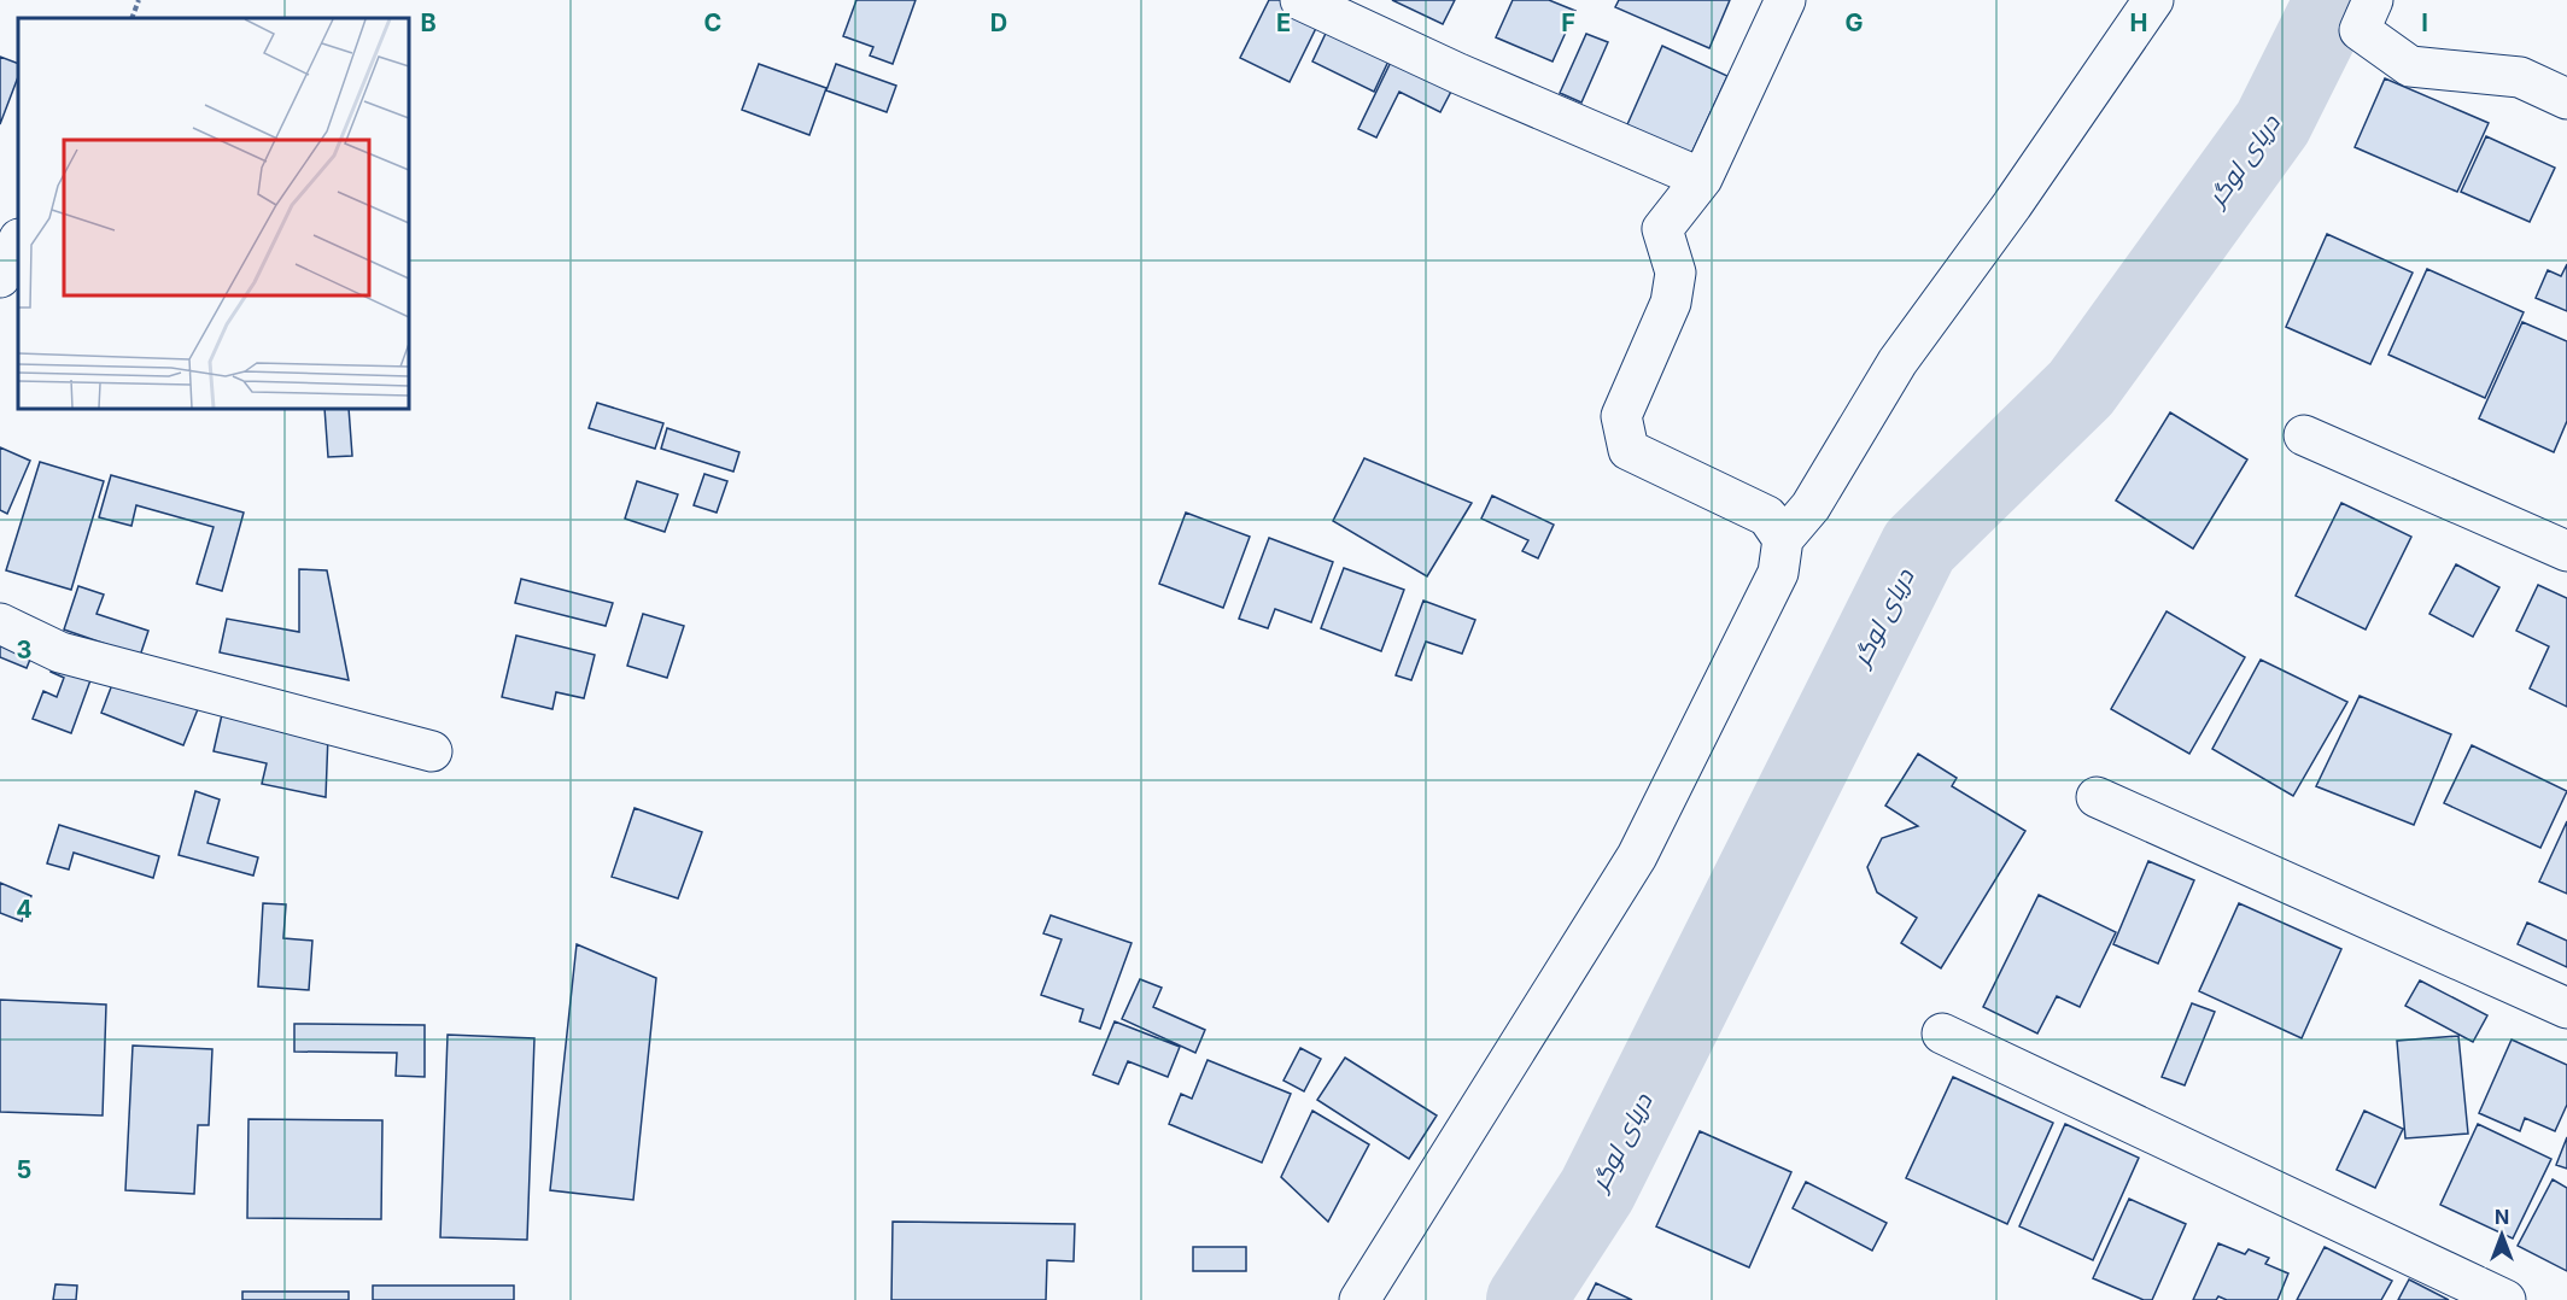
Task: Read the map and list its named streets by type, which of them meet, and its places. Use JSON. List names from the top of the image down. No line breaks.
{"water":["دریای لوگر"],"north":"top","grid":{"columns":["B","C","D","E","F","G","H","I"],"rows":["3","4","5"]}}
